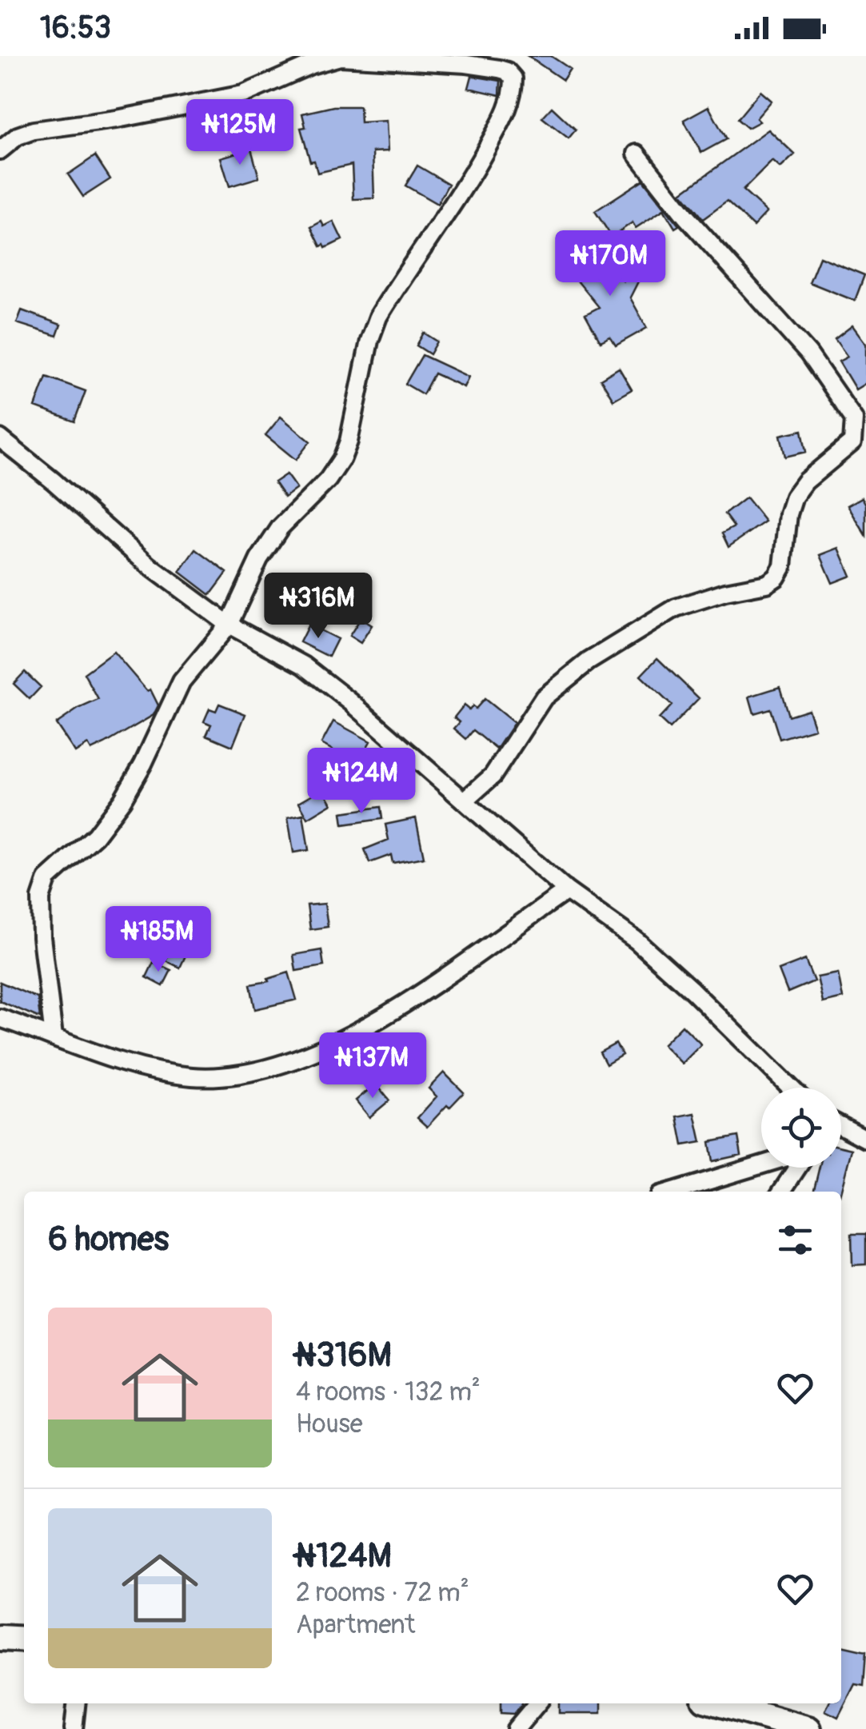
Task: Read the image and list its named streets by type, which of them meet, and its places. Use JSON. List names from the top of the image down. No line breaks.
{"page":{"status":"16:53","price":["₦125M","₦170M","₦316M","₦124M","₦185M","₦137M"],"heading":"6 homes","list":[{"name":"₦316M","note":"4 rooms · 132 m² · House"},{"name":"₦124M","note":"2 rooms · 72 m² · Apartment"}]}}
